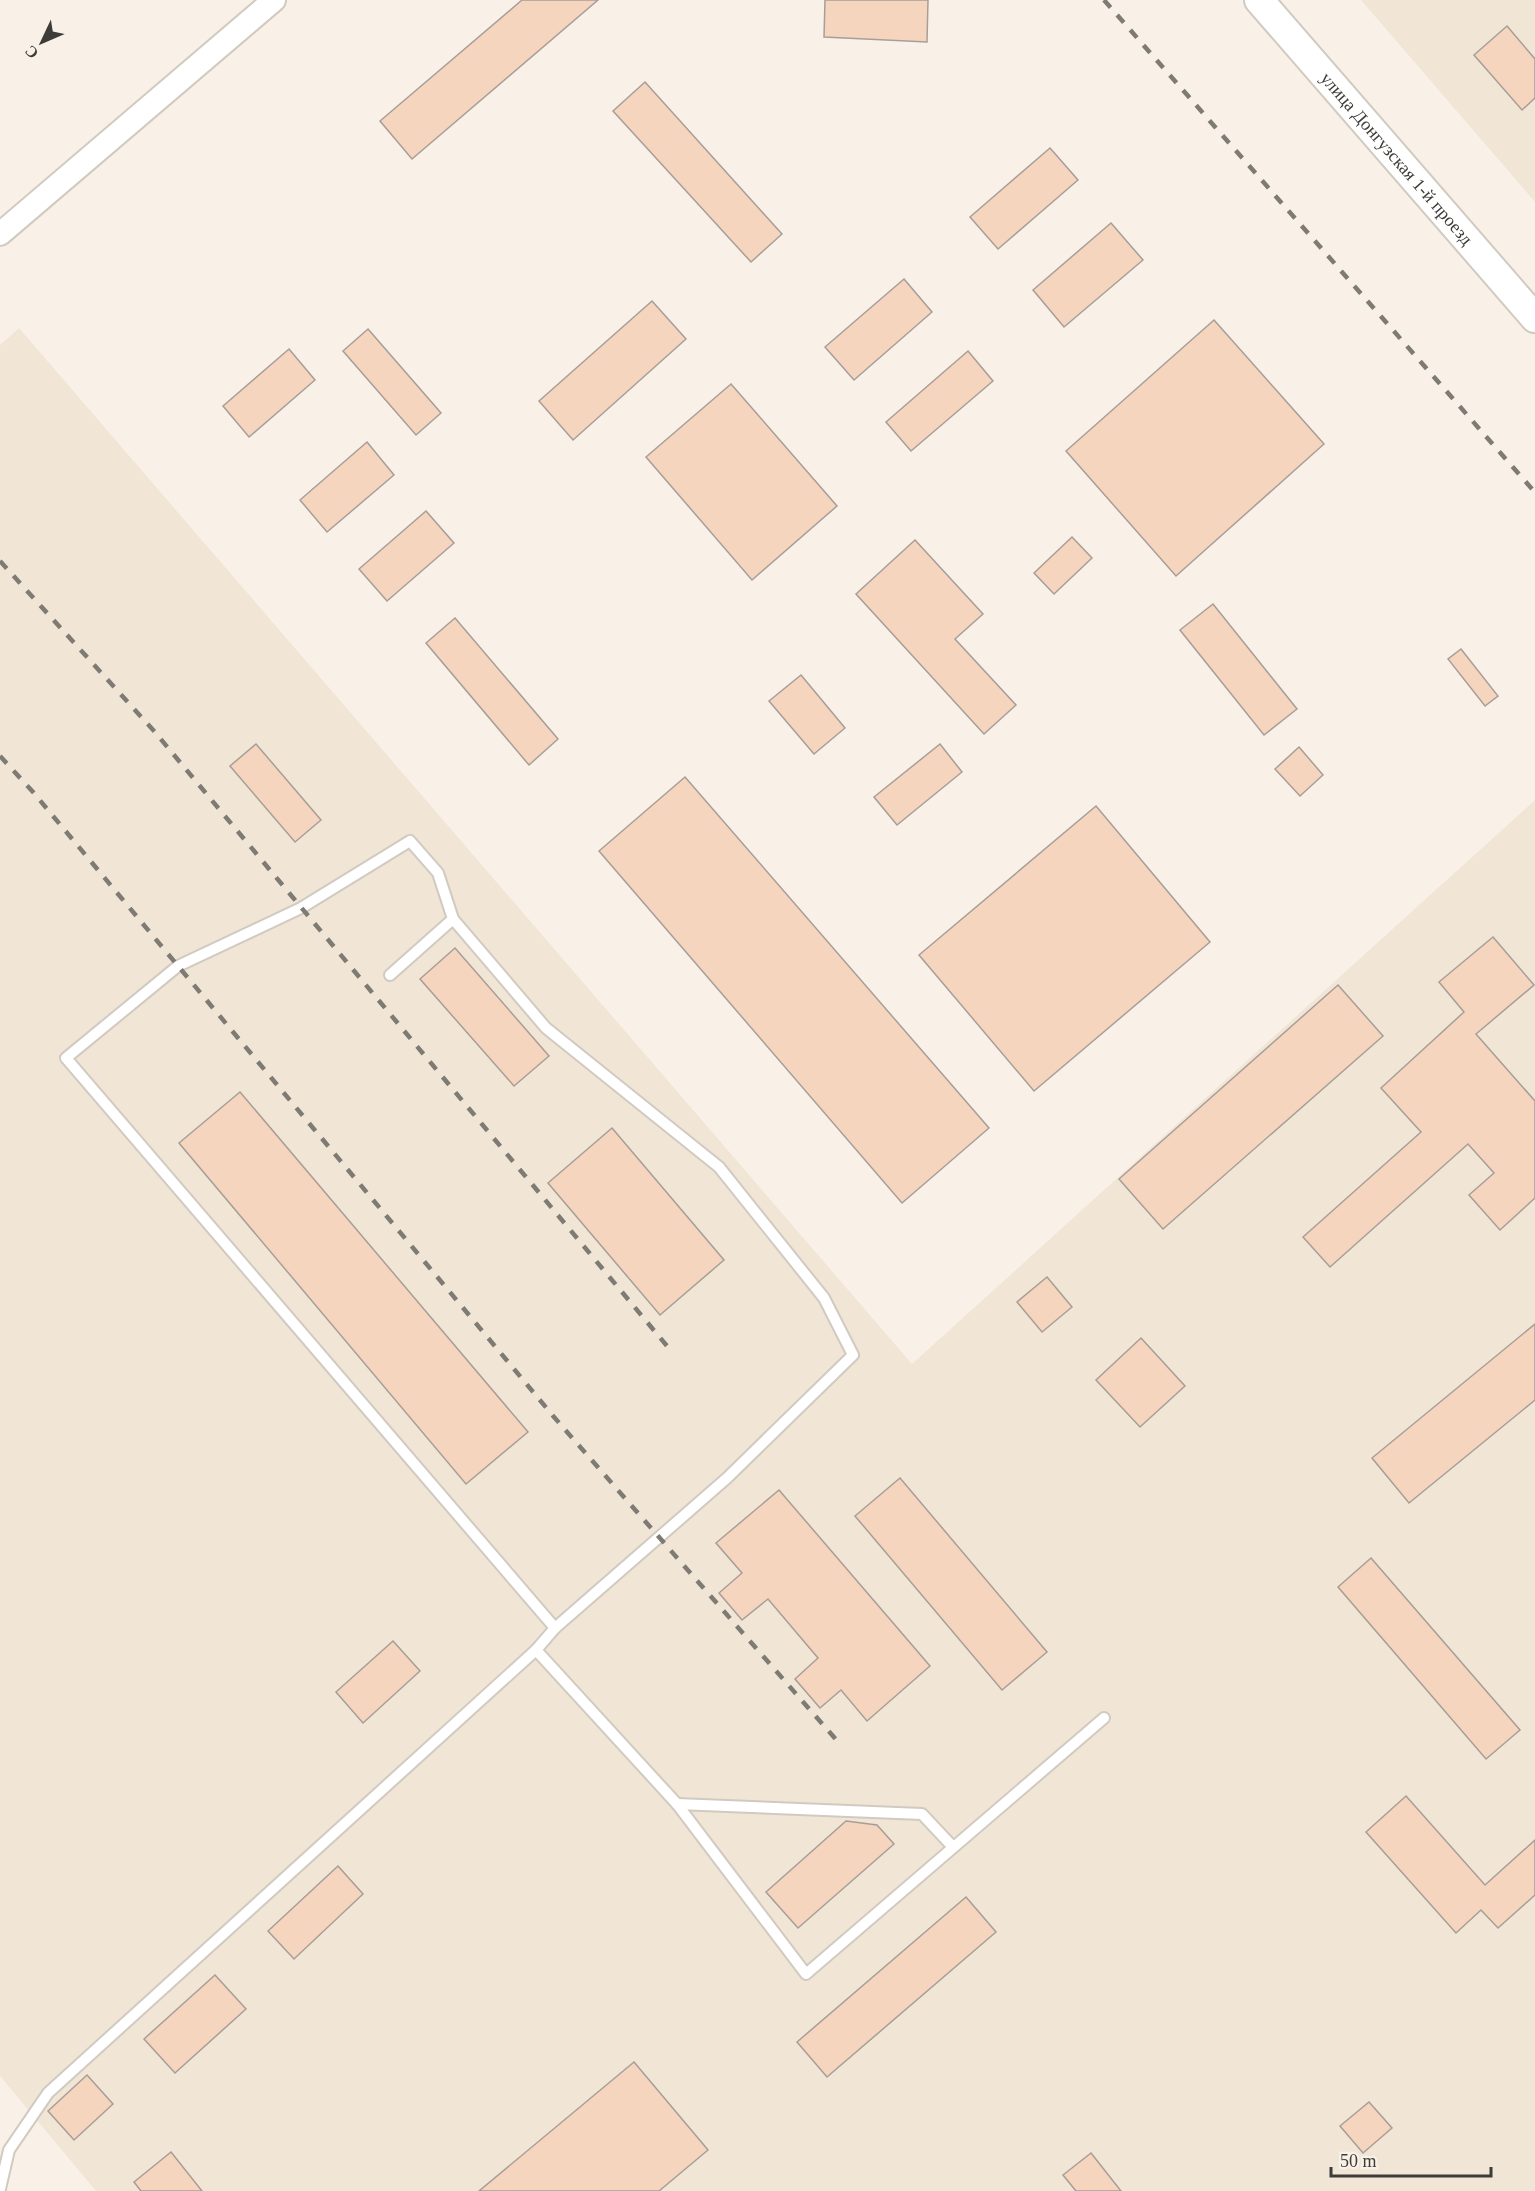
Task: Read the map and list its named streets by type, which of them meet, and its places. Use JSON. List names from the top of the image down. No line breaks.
{"streets":{"street":["улица Донгузская 1-й проезд"]},"scale_bar":"50 m","north":"bottom left"}
